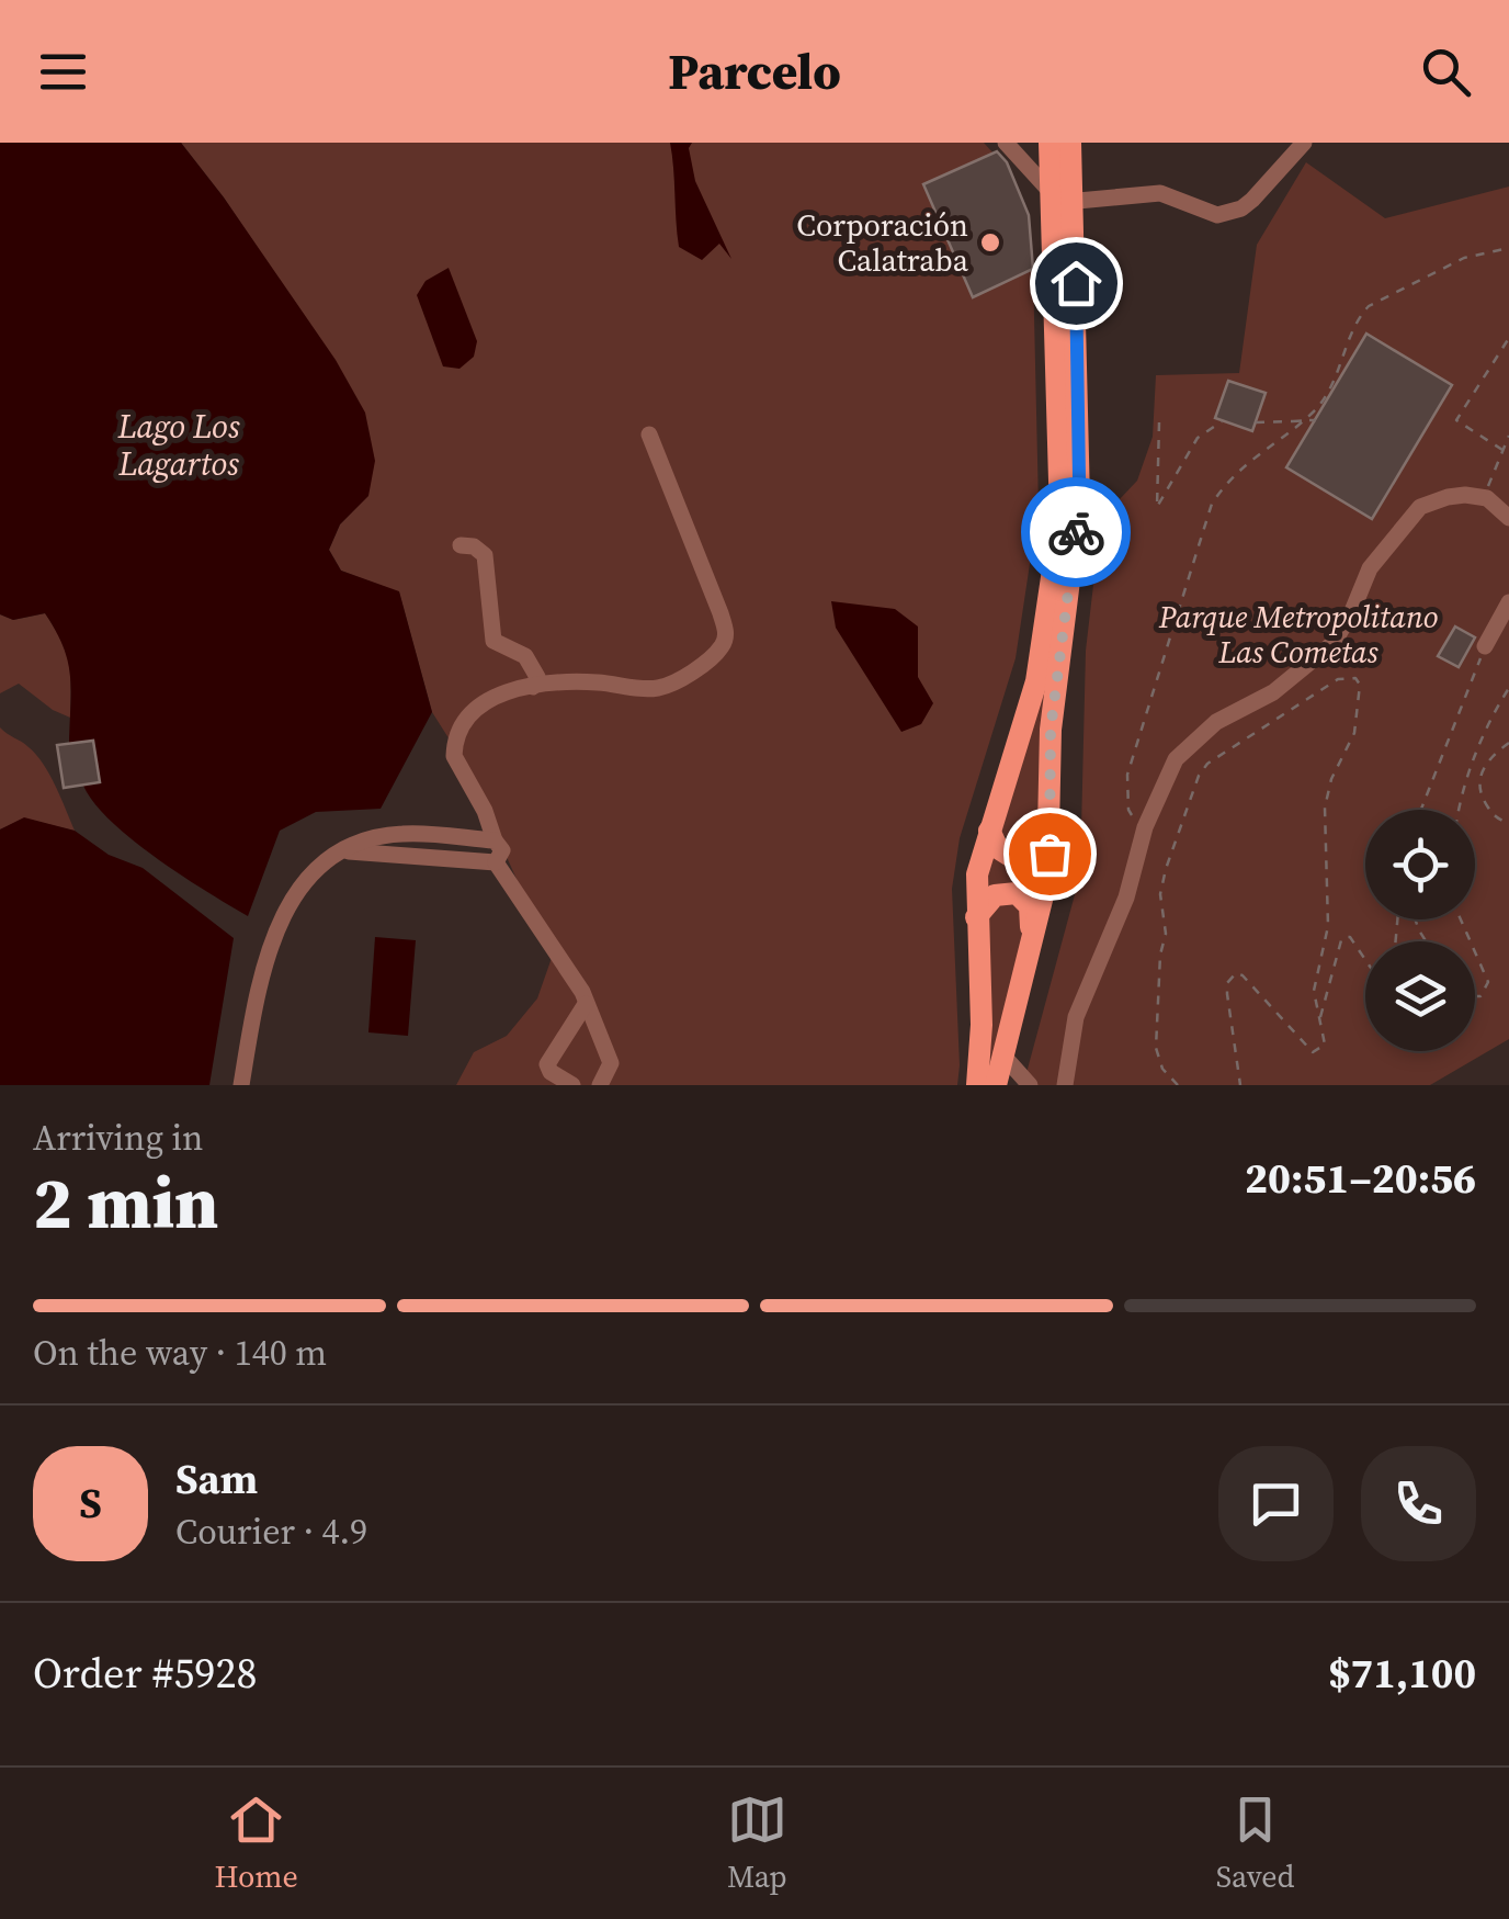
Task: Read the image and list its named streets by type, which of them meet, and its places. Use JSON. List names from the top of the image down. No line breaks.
{"water":["Lago Los Lagartos"],"parks":["Parque Metropolitano Las Cometas"],"places":["Corporación Calatraba"],"page":{"header":"Parcelo","heading":["2 min","Arriving in","20:51–20:56"],"panel":["Sam","Courier · 4.9","Order #5928","$71,100"],"bar":"On the way · 140 m","round":"S","tabs":["Home","Map","Saved"]}}
